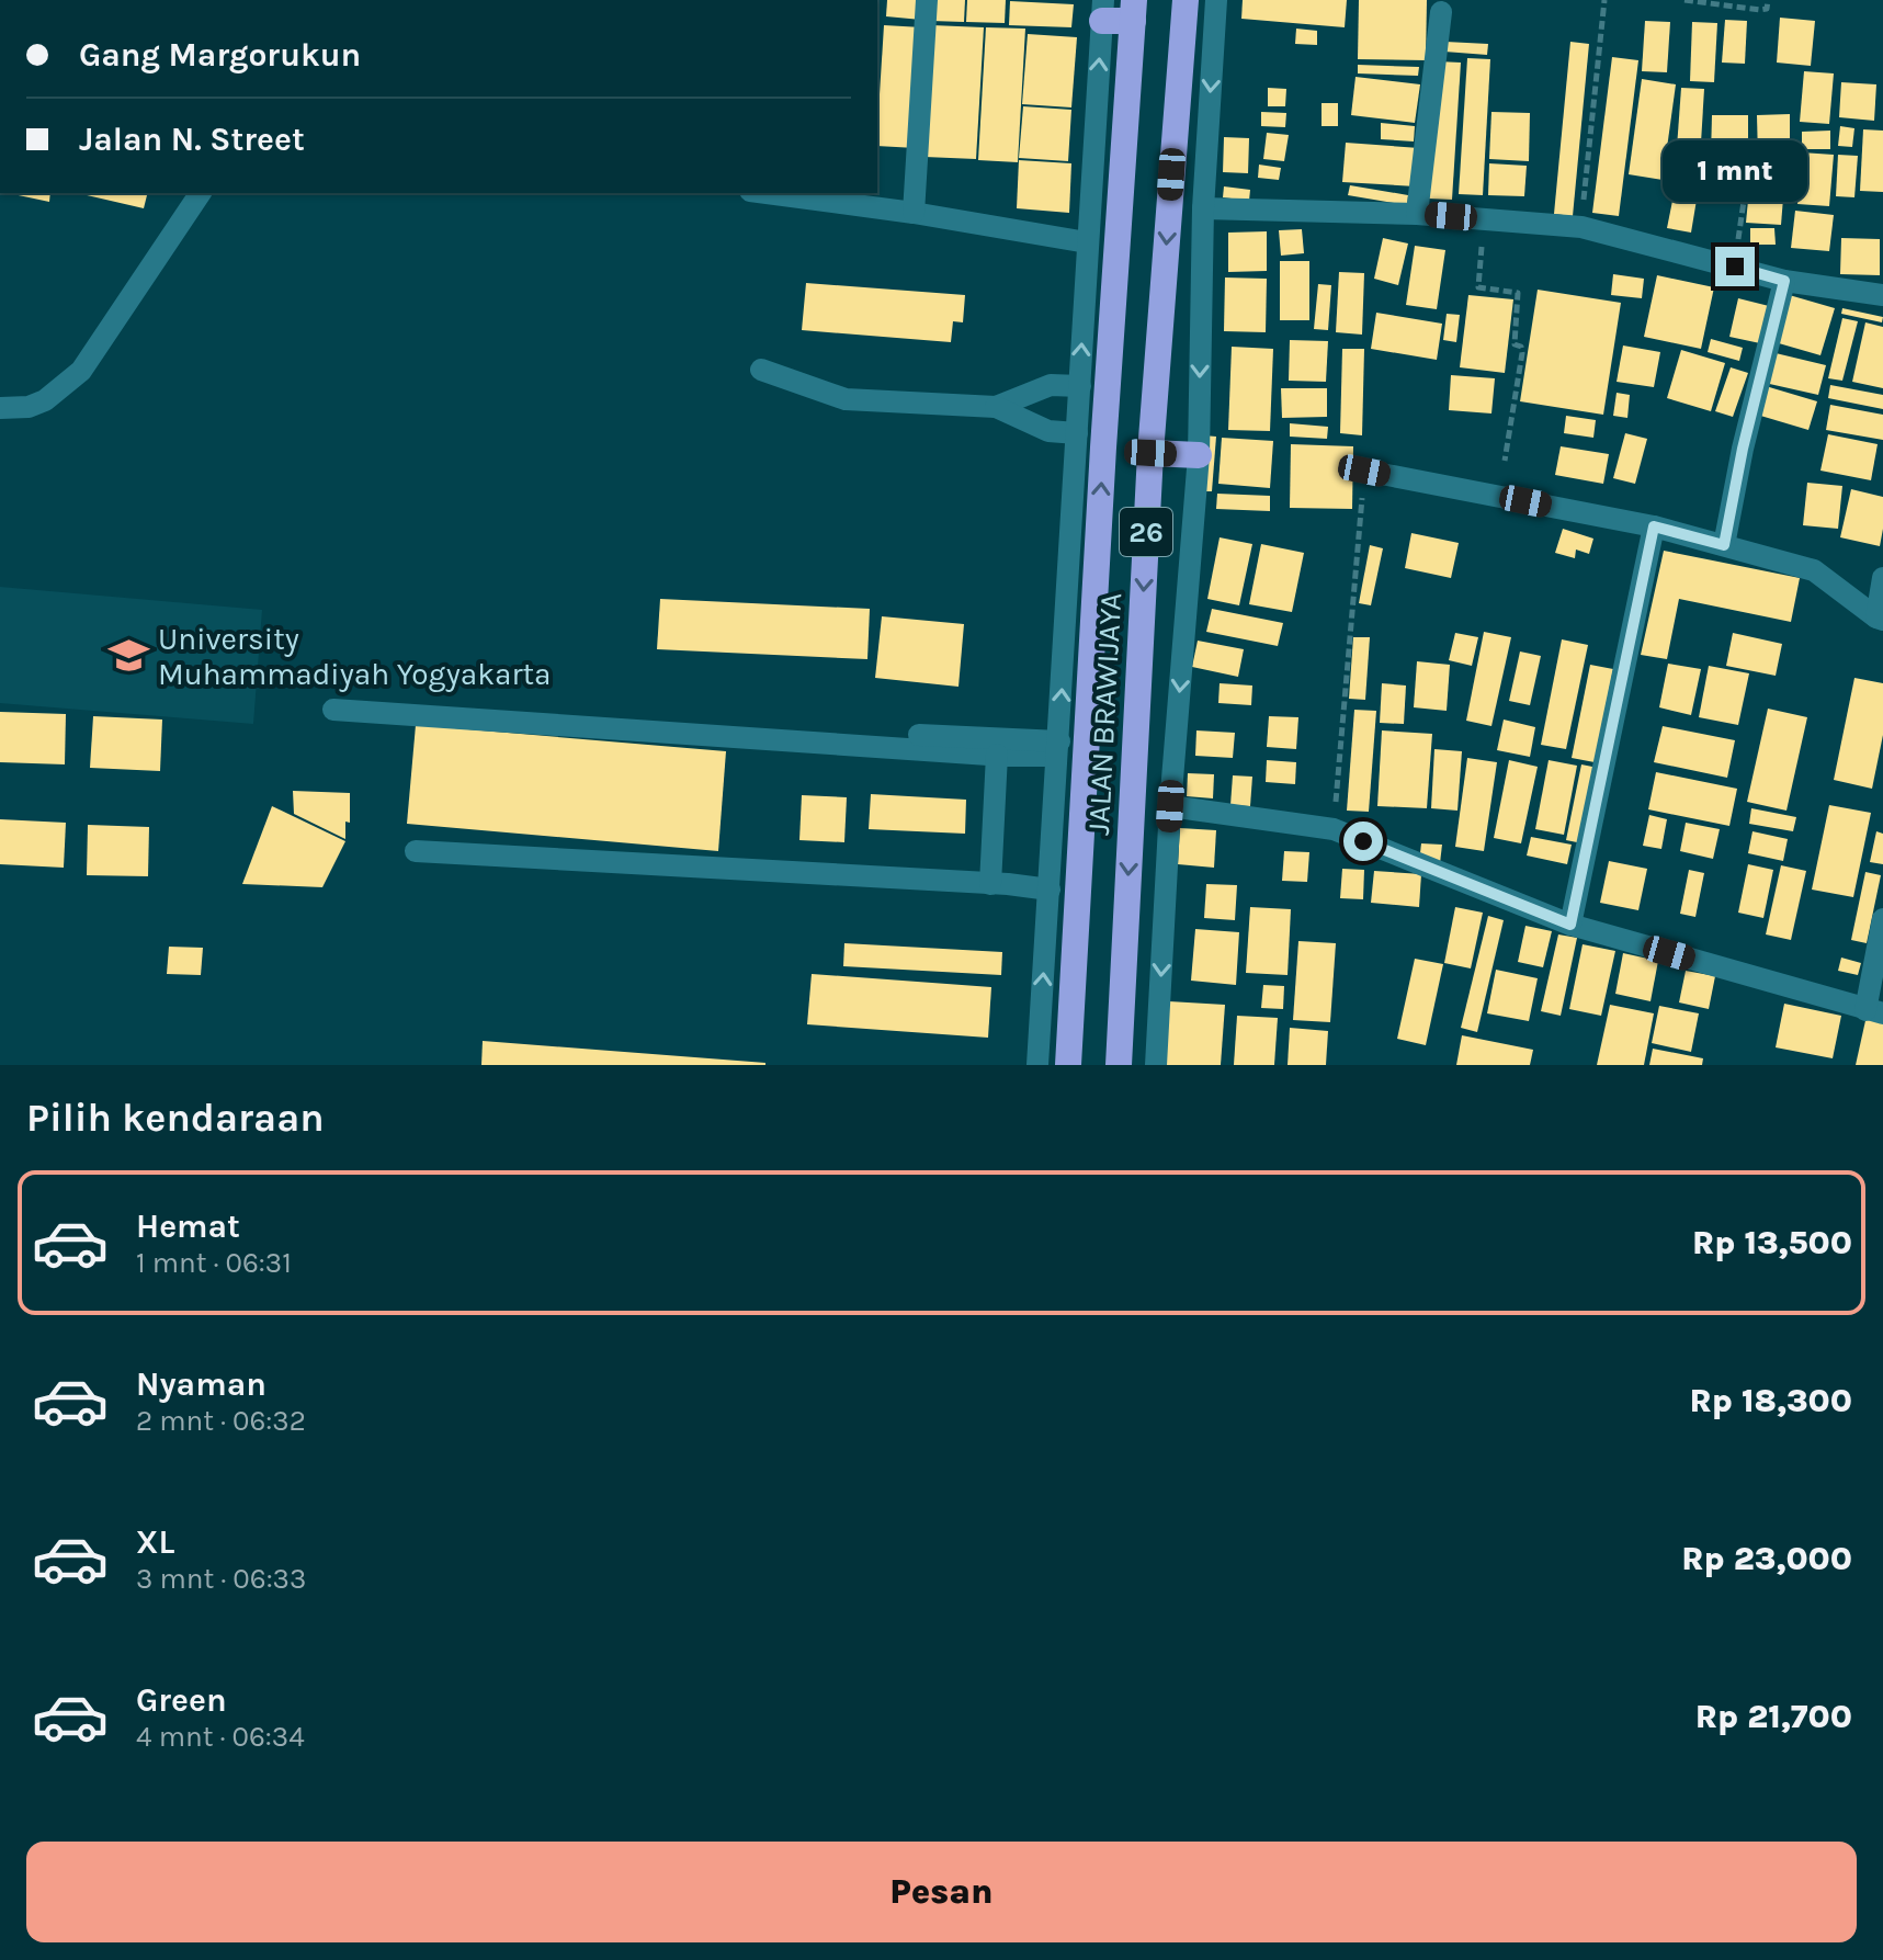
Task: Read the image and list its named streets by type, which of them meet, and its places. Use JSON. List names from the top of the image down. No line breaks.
{"streets":{"highway":["26","JALAN BRAWIJAYA"]},"places":{"school or university":["University Muhammadiyah Yogyakarta"]},"page":{"banner":["Gang Margorukun","Jalan N. Street"],"bubble":"1 mnt","heading":"Pilih kendaraan","list":[{"name":"Hemat","note":"1 mnt · 06:31","value":"Rp 13,500"},{"name":"Nyaman","note":"2 mnt · 06:32","value":"Rp 18,300"},{"name":"XL","note":"3 mnt · 06:33","value":"Rp 23,000"},{"name":"Green","note":"4 mnt · 06:34","value":"Rp 21,700"}],"buttons":"Pesan"}}
